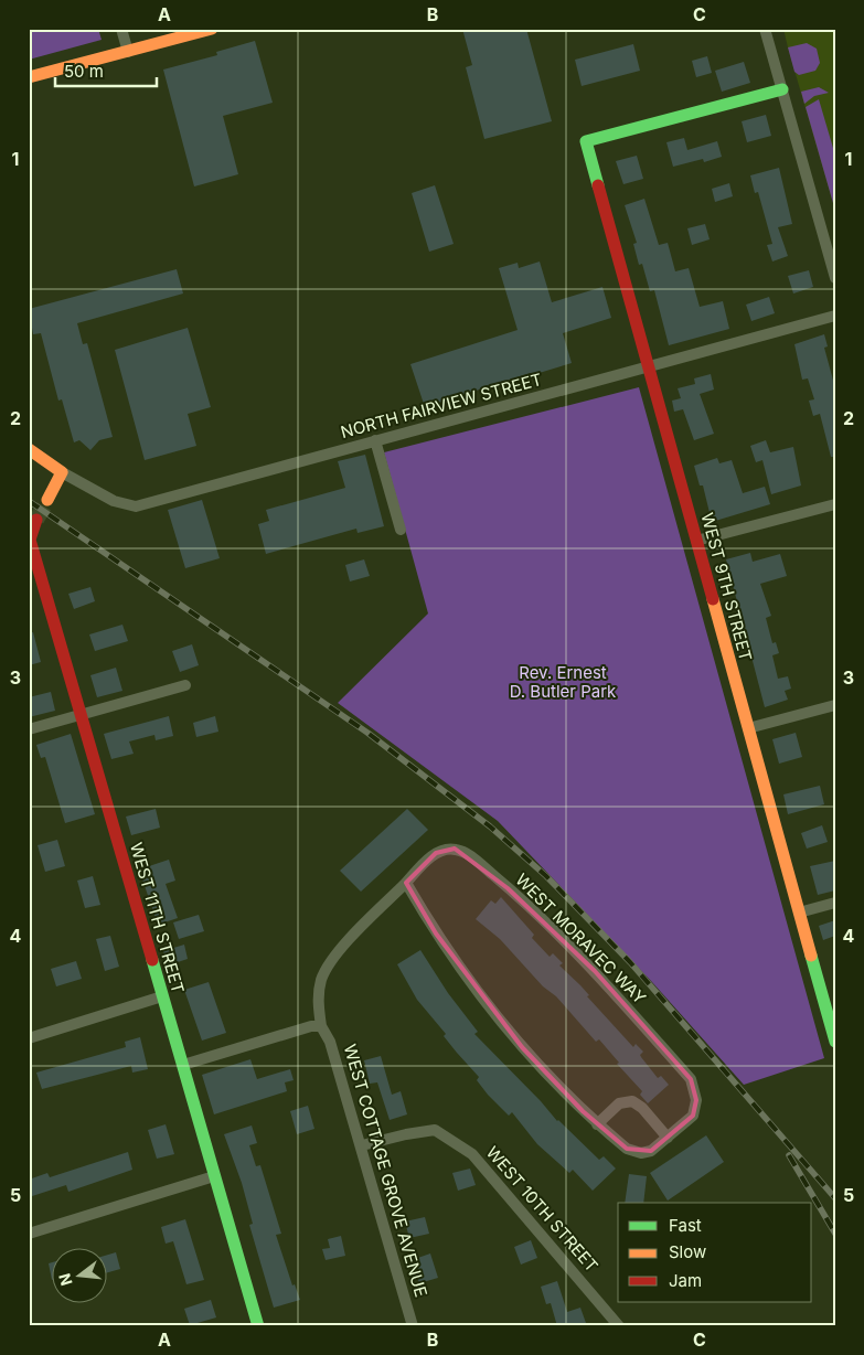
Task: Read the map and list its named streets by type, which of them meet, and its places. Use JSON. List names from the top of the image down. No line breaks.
{"streets":{"street":["NORTH FAIRVIEW STREET","WEST 9TH STREET","WEST 11TH STREET","WEST MORAVEC WAY","WEST COTTAGE GROVE AVENUE","WEST 10TH STREET"]},"crossings":[["NORTH FAIRVIEW STREET","WEST 9TH STREET"],["WEST MORAVEC WAY","WEST COTTAGE GROVE AVENUE"],["WEST COTTAGE GROVE AVENUE","WEST 10TH STREET"]],"parks":["Rev. Ernest D. Butler Park"],"legend":["Fast","Slow","Jam"],"scale_bar":"50 m","north":"left","grid":{"columns":["A","B","C"],"rows":["1","2","3","4","5"]}}
